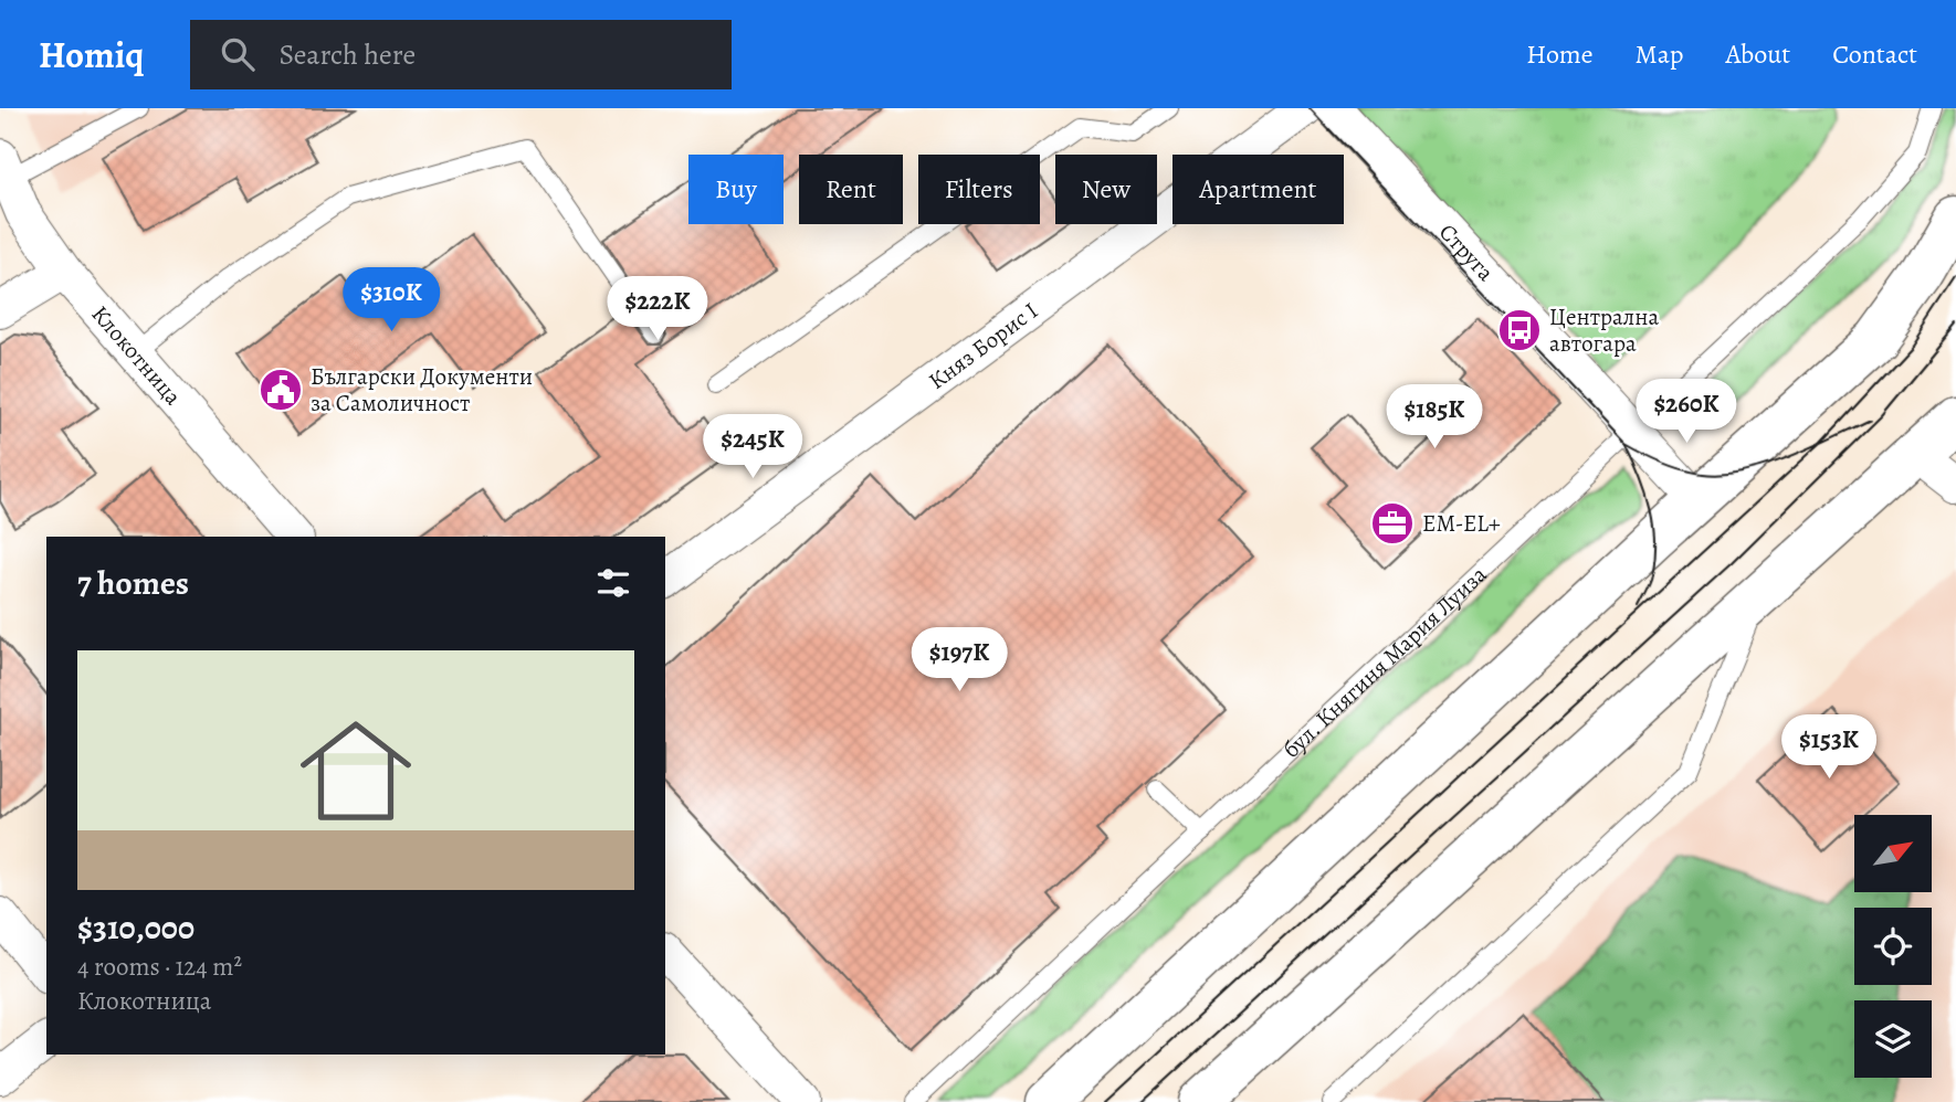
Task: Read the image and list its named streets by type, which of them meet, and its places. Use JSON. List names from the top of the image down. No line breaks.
{"streets":{"street":["Струга","Княз Борис I","Клокотница"],"lane":["бул. Княгиня Мария Луиза"]},"crossings":[["Струга","бул. Княгиня Мария Луиза"]],"places":{"bus stop":["Централна автогара"],"public building":["Български Документи за Самоличност"],"office":["EM-EL+"]},"north":"top right","page":{"header":"Homiq","search":"Search here","nav":["Home","Map","About","Contact"],"chip":["Buy","Rent","Filters","New","Apartment"],"price":["$310K","$222K","$260K","$185K","$245K","$197K","$153K"],"heading":"7 homes","list":[{"name":"$310,000","note":"4 rooms · 124 m² · Клокотница"}]}}
